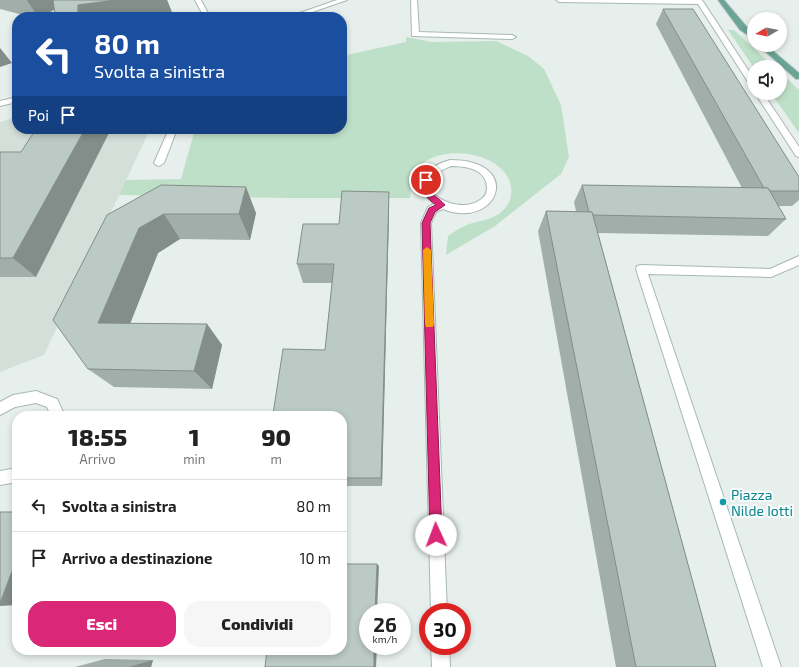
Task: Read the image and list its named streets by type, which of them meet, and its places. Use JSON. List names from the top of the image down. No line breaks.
{"places":["Piazza Nilde Iotti"],"north":"left","page":{"turn":["80 m","Svolta a sinistra"],"then":"Poi","eta":["18:55","Arrivo","1","min","90","m"],"list":[{"name":"Svolta a sinistra","value":"80 m"},{"name":"Arrivo a destinazione","value":"10 m"}],"buttons":["Esci","Condividi"],"speed":"26 km/h","limit":"30"}}
